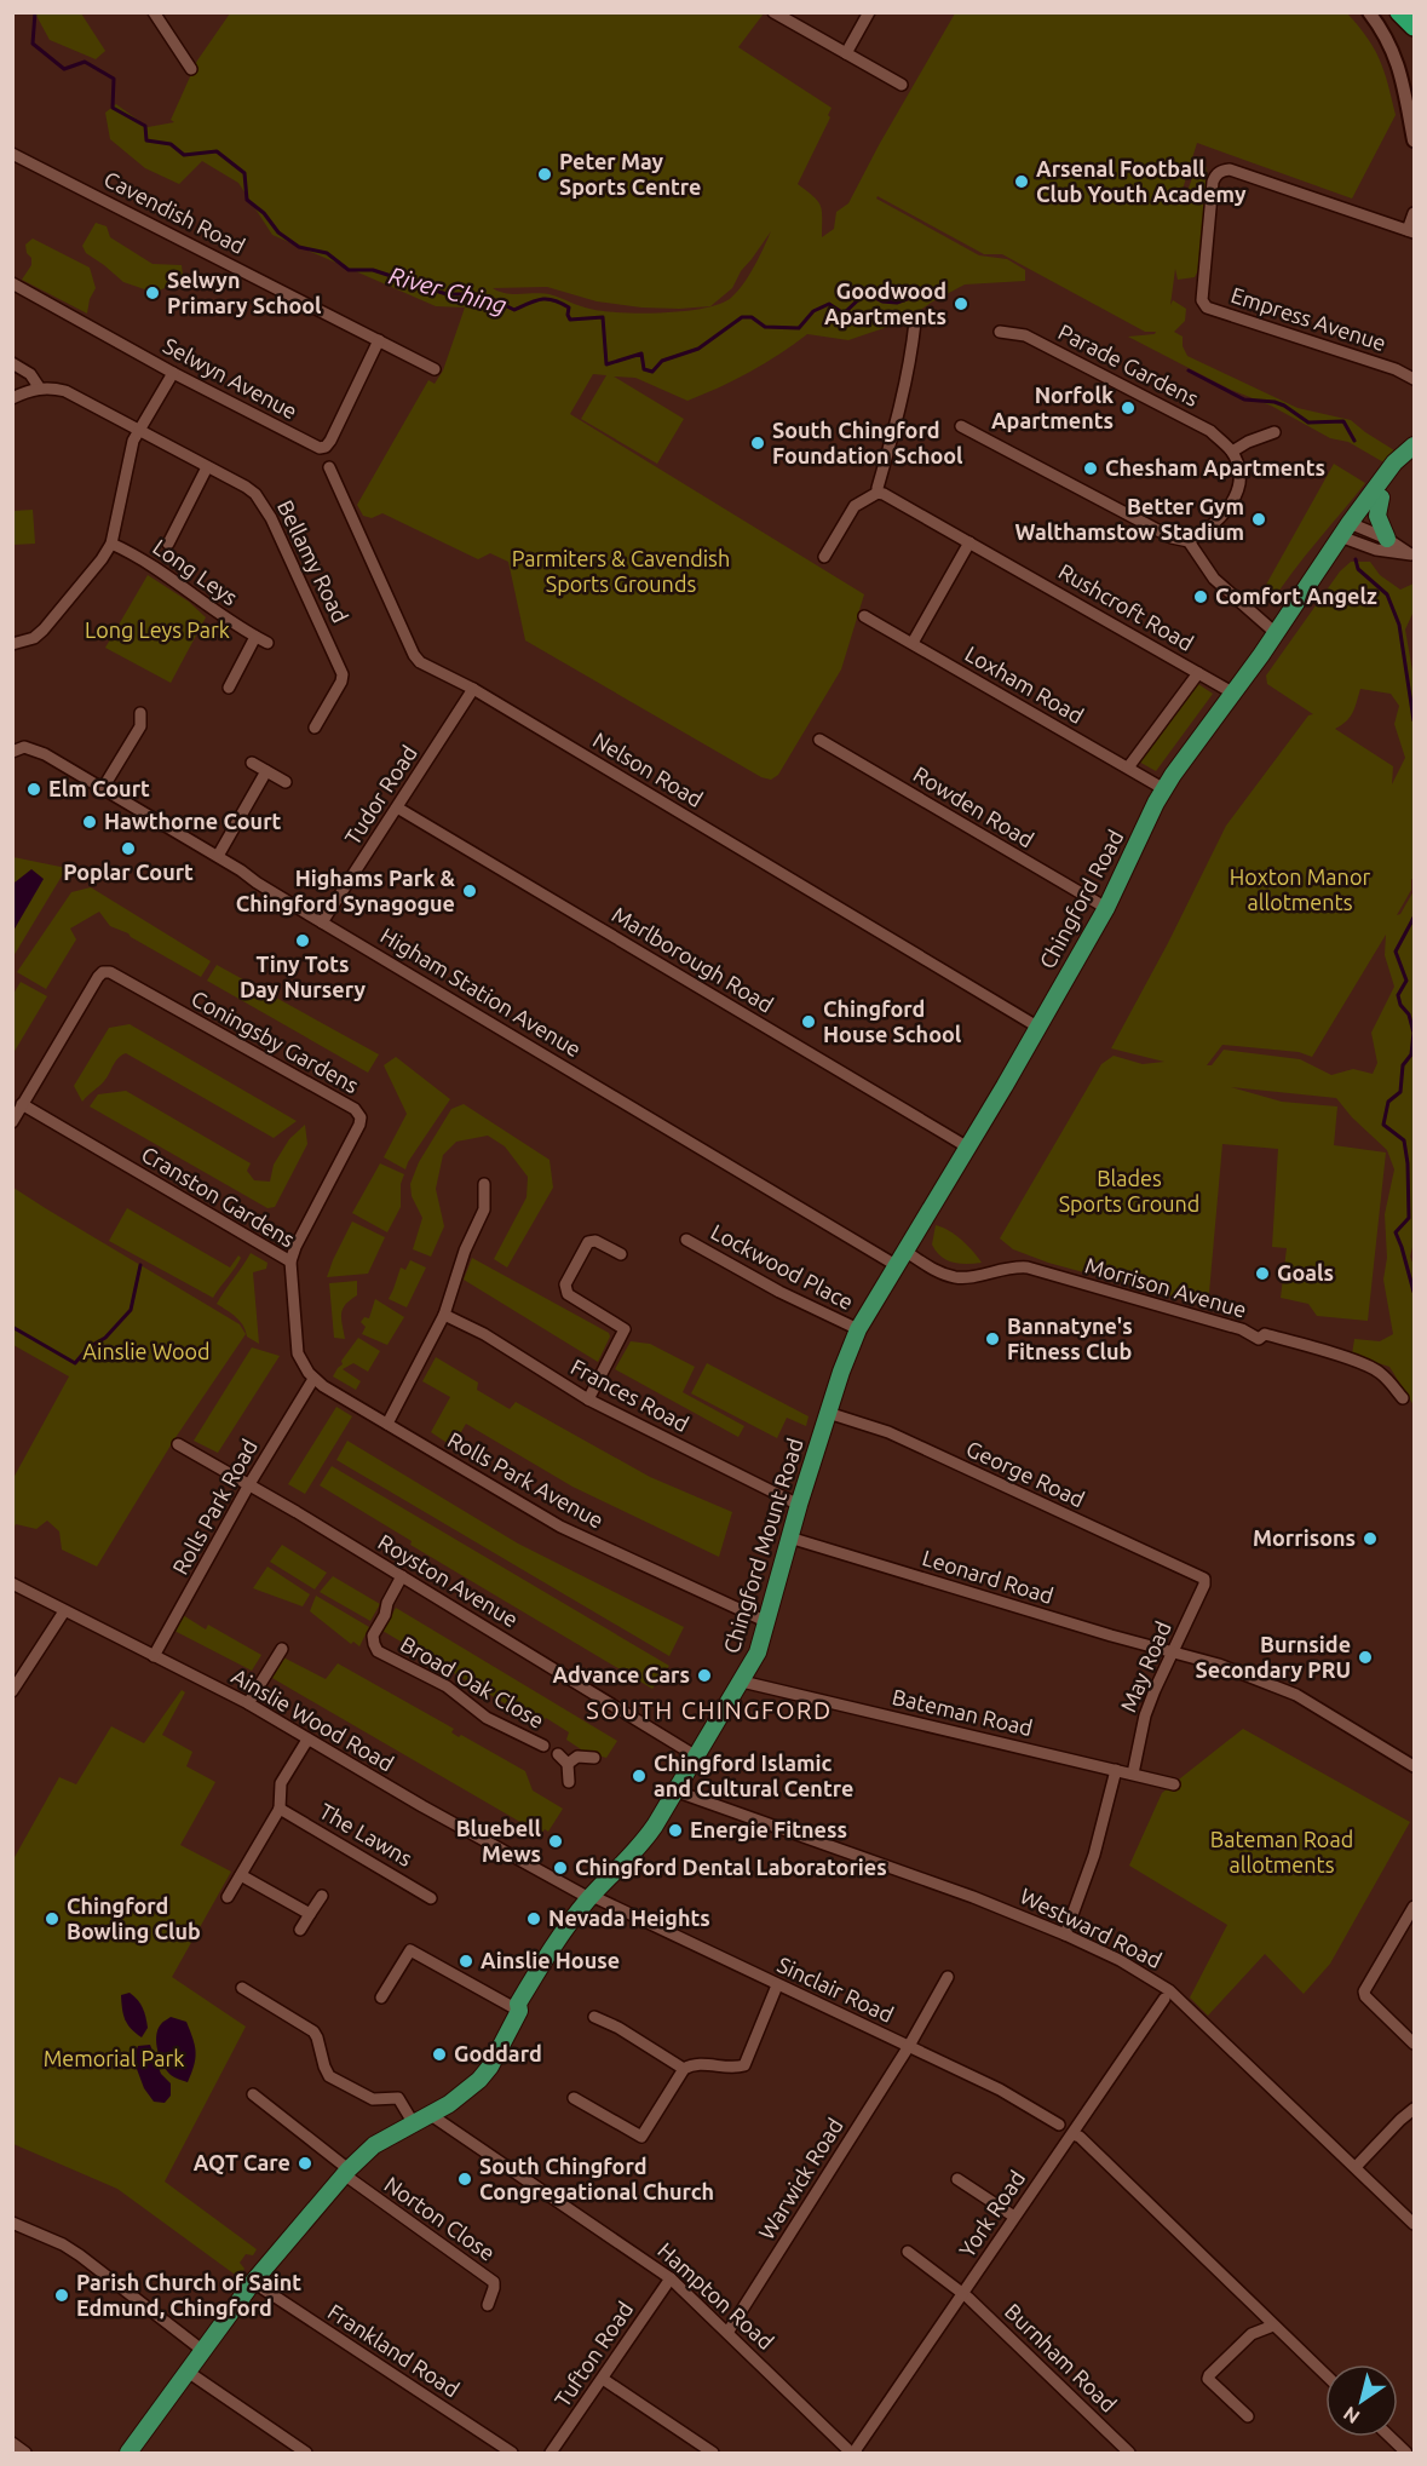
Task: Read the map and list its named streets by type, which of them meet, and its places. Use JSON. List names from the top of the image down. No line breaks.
{"streets":{"main road":["Chingford Road","Chingford Mount Road"],"street":["Cavendish Road","Empress Avenue","Parade Gardens","Selwyn Avenue","Bellamy Road","Long Leys","Rushcroft Road","Loxham Road","Nelson Road","Tudor Road","Rowden Road","Marlborough Road","Higham Station Avenue","Coningsby Gardens","Cranston Gardens","Lockwood Place","Morrison Avenue","Frances Road","George Road","Rolls Park Avenue","Rolls Park Road","Leonard Road","Royston Avenue","May Road","Broad Oak Close","Bateman Road","Ainslie Wood Road","The Lawns","Westward Road","Sinclair Road","Warwick Road","York Road","Norton Close","Hampton Road","Frankland Road","Tufton Road","Burnham Road"]},"crossings":[["Cavendish Road","Selwyn Avenue"],["Rushcroft Road","Chingford Road"],["Loxham Road","Chingford Road"],["Nelson Road","Tudor Road"],["Nelson Road","Chingford Road"],["Tudor Road","Marlborough Road"],["Tudor Road","Higham Station Avenue"],["Rowden Road","Chingford Road"],["Chingford Road","Marlborough Road"],["Chingford Road","Higham Station Avenue"],["Chingford Road","Morrison Avenue"],["Chingford Road","Chingford Mount Road"],["Higham Station Avenue","Morrison Avenue"],["Higham Station Avenue","Chingford Mount Road"],["Coningsby Gardens","Cranston Gardens"],["Cranston Gardens","Rolls Park Avenue"],["Cranston Gardens","Rolls Park Road"],["Lockwood Place","Chingford Mount Road"],["Morrison Avenue","Chingford Mount Road"],["Frances Road","Chingford Mount Road"],["George Road","Chingford Mount Road"],["George Road","May Road"],["Rolls Park Avenue","Rolls Park Road"],["Rolls Park Avenue","Chingford Mount Road"],["Rolls Park Road","Royston Avenue"],["Rolls Park Road","Ainslie Wood Road"],["Chingford Mount Road","Leonard Road"],["Chingford Mount Road","Royston Avenue"],["Chingford Mount Road","Bateman Road"],["Chingford Mount Road","Ainslie Wood Road"],["Chingford Mount Road","Westward Road"],["Chingford Mount Road","Sinclair Road"],["Chingford Mount Road","Norton Close"],["Chingford Mount Road","Hampton Road"],["Chingford Mount Road","Frankland Road"],["Leonard Road","May Road"],["Royston Avenue","Broad Oak Close"],["May Road","Bateman Road"],["Ainslie Wood Road","Sinclair Road"],["Sinclair Road","Warwick Road"],["Warwick Road","Hampton Road"],["York Road","Burnham Road"],["Hampton Road","Tufton Road"]],"districts":["SOUTH CHINGFORD"],"water":["River Ching"],"parks":["Parmiters & Cavendish Sports Grounds","Long Leys Park","Hoxton Manor allotments","Blades Sports Ground","Ainslie Wood","Bateman Road allotments","Memorial Park"],"places":["Peter May Sports Centre","Arsenal Football Club Youth Academy","Selwyn Primary School","Goodwood Apartments","Norfolk Apartments","South Chingford Foundation School","Chesham Apartments","Better Gym Walthamstow Stadium","Comfort Angelz","Elm Court","Hawthorne Court","Poplar Court","Highams Park & Chingford Synagogue","Tiny Tots Day Nursery","Chingford House School","Goals","Bannatyne's Fitness Club","Morrisons","Burnside Secondary PRU","Advance Cars","Chingford Islamic and Cultural Centre","Energie Fitness","Bluebell Mews","Chingford Dental Laboratories","Chingford Bowling Club","Nevada Heights","Ainslie House","Goddard","AQT Care","South Chingford Congregational Church","Parish Church of Saint Edmund, Chingford"],"north":"bottom left"}
